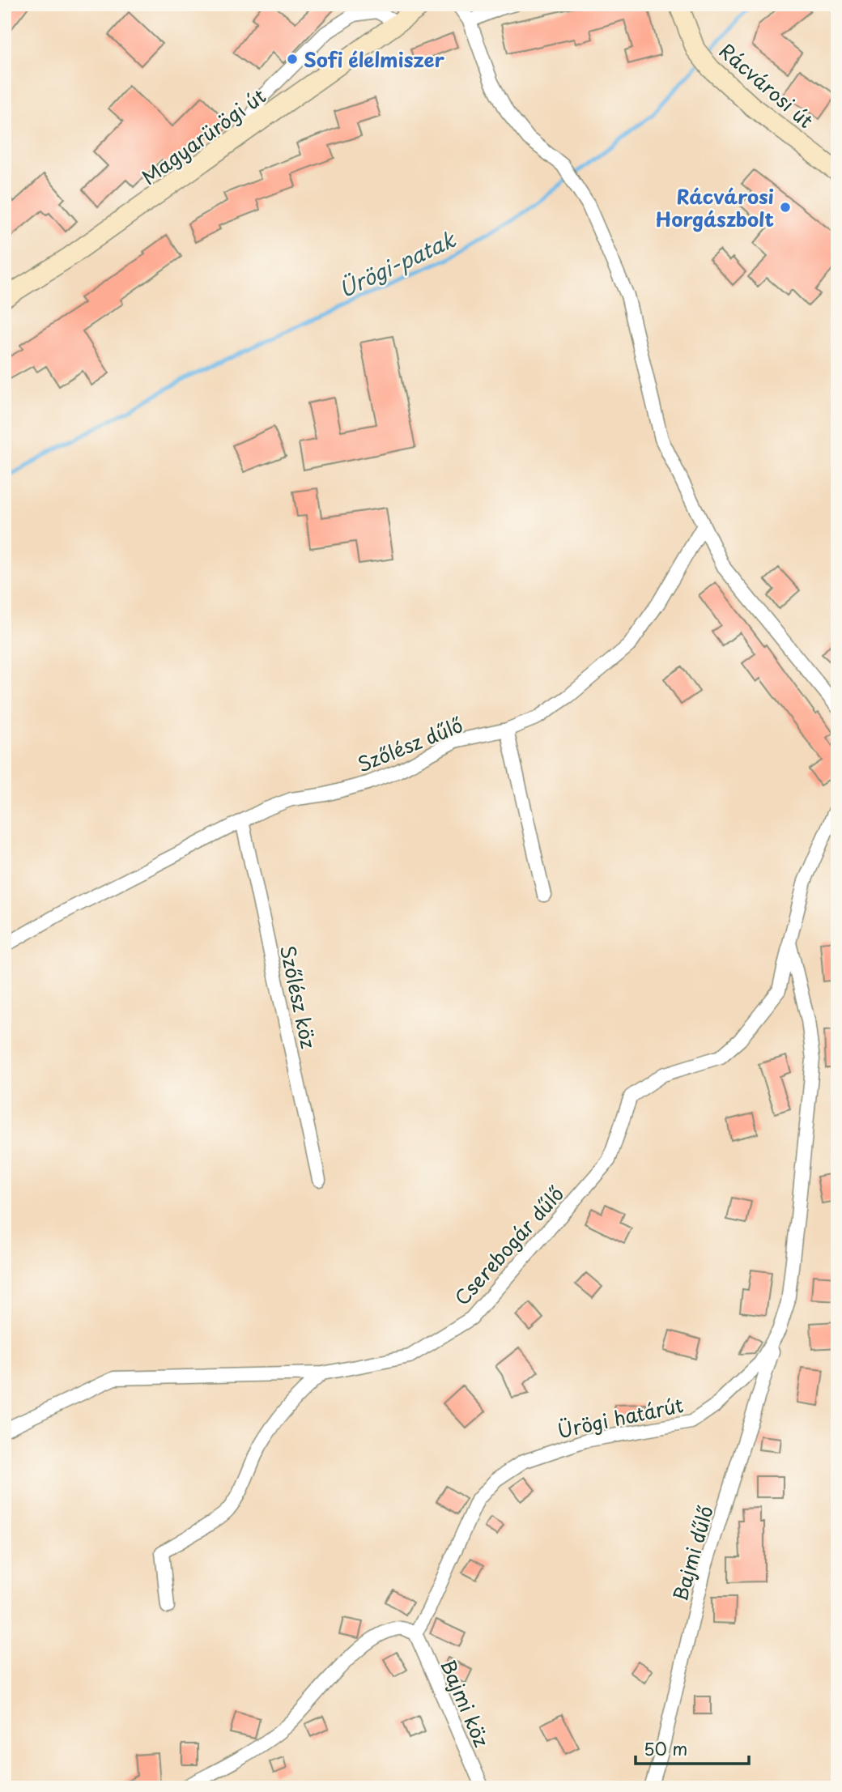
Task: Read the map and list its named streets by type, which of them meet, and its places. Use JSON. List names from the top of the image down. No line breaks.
{"streets":{"main road":["Rácvárosi út","Magyarürögi út"],"street":["Szőlész dűlő","Szőlész köz","Cserebogár dűlő","Ürögi határút","Bajmi dűlő","Bajmi köz"]},"crossings":[["Szőlész dűlő","Szőlész köz"],["Cserebogár dűlő","Ürögi határút"],["Ürögi határút","Bajmi dűlő"],["Ürögi határút","Bajmi köz"]],"water":["Ürögi-patak"],"places":["Sofi élelmiszer","Rácvárosi Horgászbolt"],"scale_bar":"50 m"}
